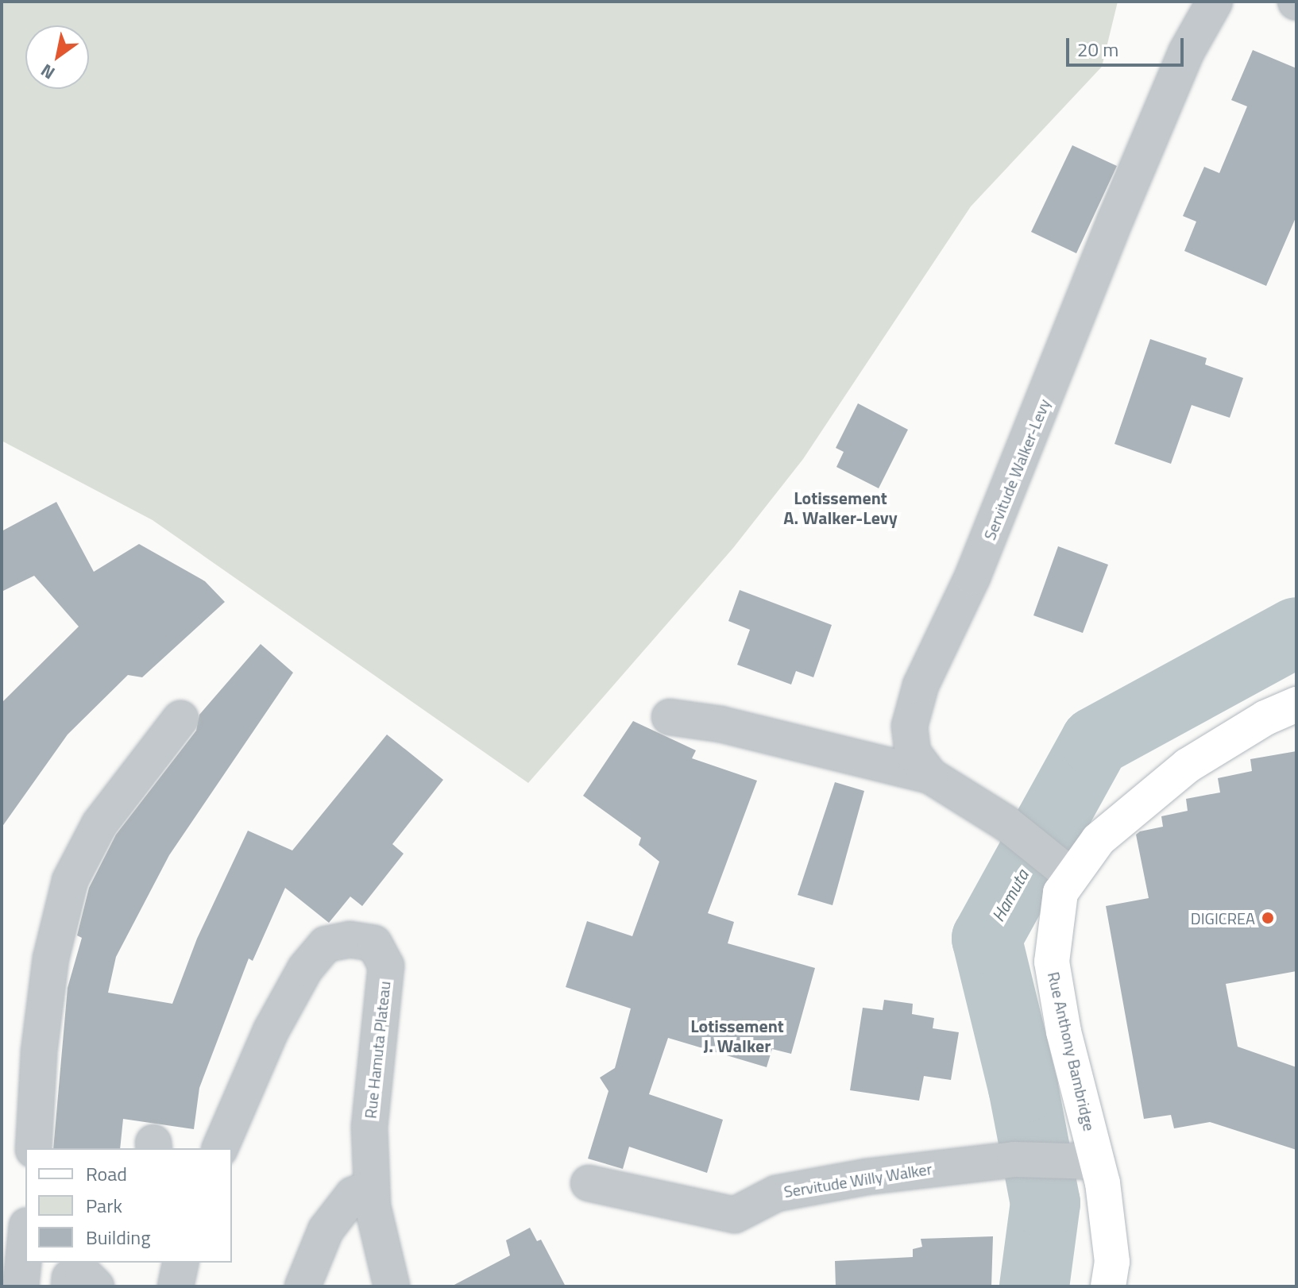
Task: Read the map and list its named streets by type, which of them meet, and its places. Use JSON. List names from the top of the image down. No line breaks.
{"streets":{"main road":["Rue Anthony Bambridge"],"street":["Servitude Walker-Levy","Rue Hamuta Plateau","Servitude Willy Walker"]},"crossings":[["Servitude Walker-Levy","Rue Anthony Bambridge"],["Rue Anthony Bambridge","Servitude Willy Walker"]],"districts":["Lotissement A. Walker-Levy","Lotissement J. Walker"],"water":["Hamuta"],"places":["DIGICREA"],"legend":["Road","Park","Building"],"scale_bar":"20 m","north":"bottom left"}
